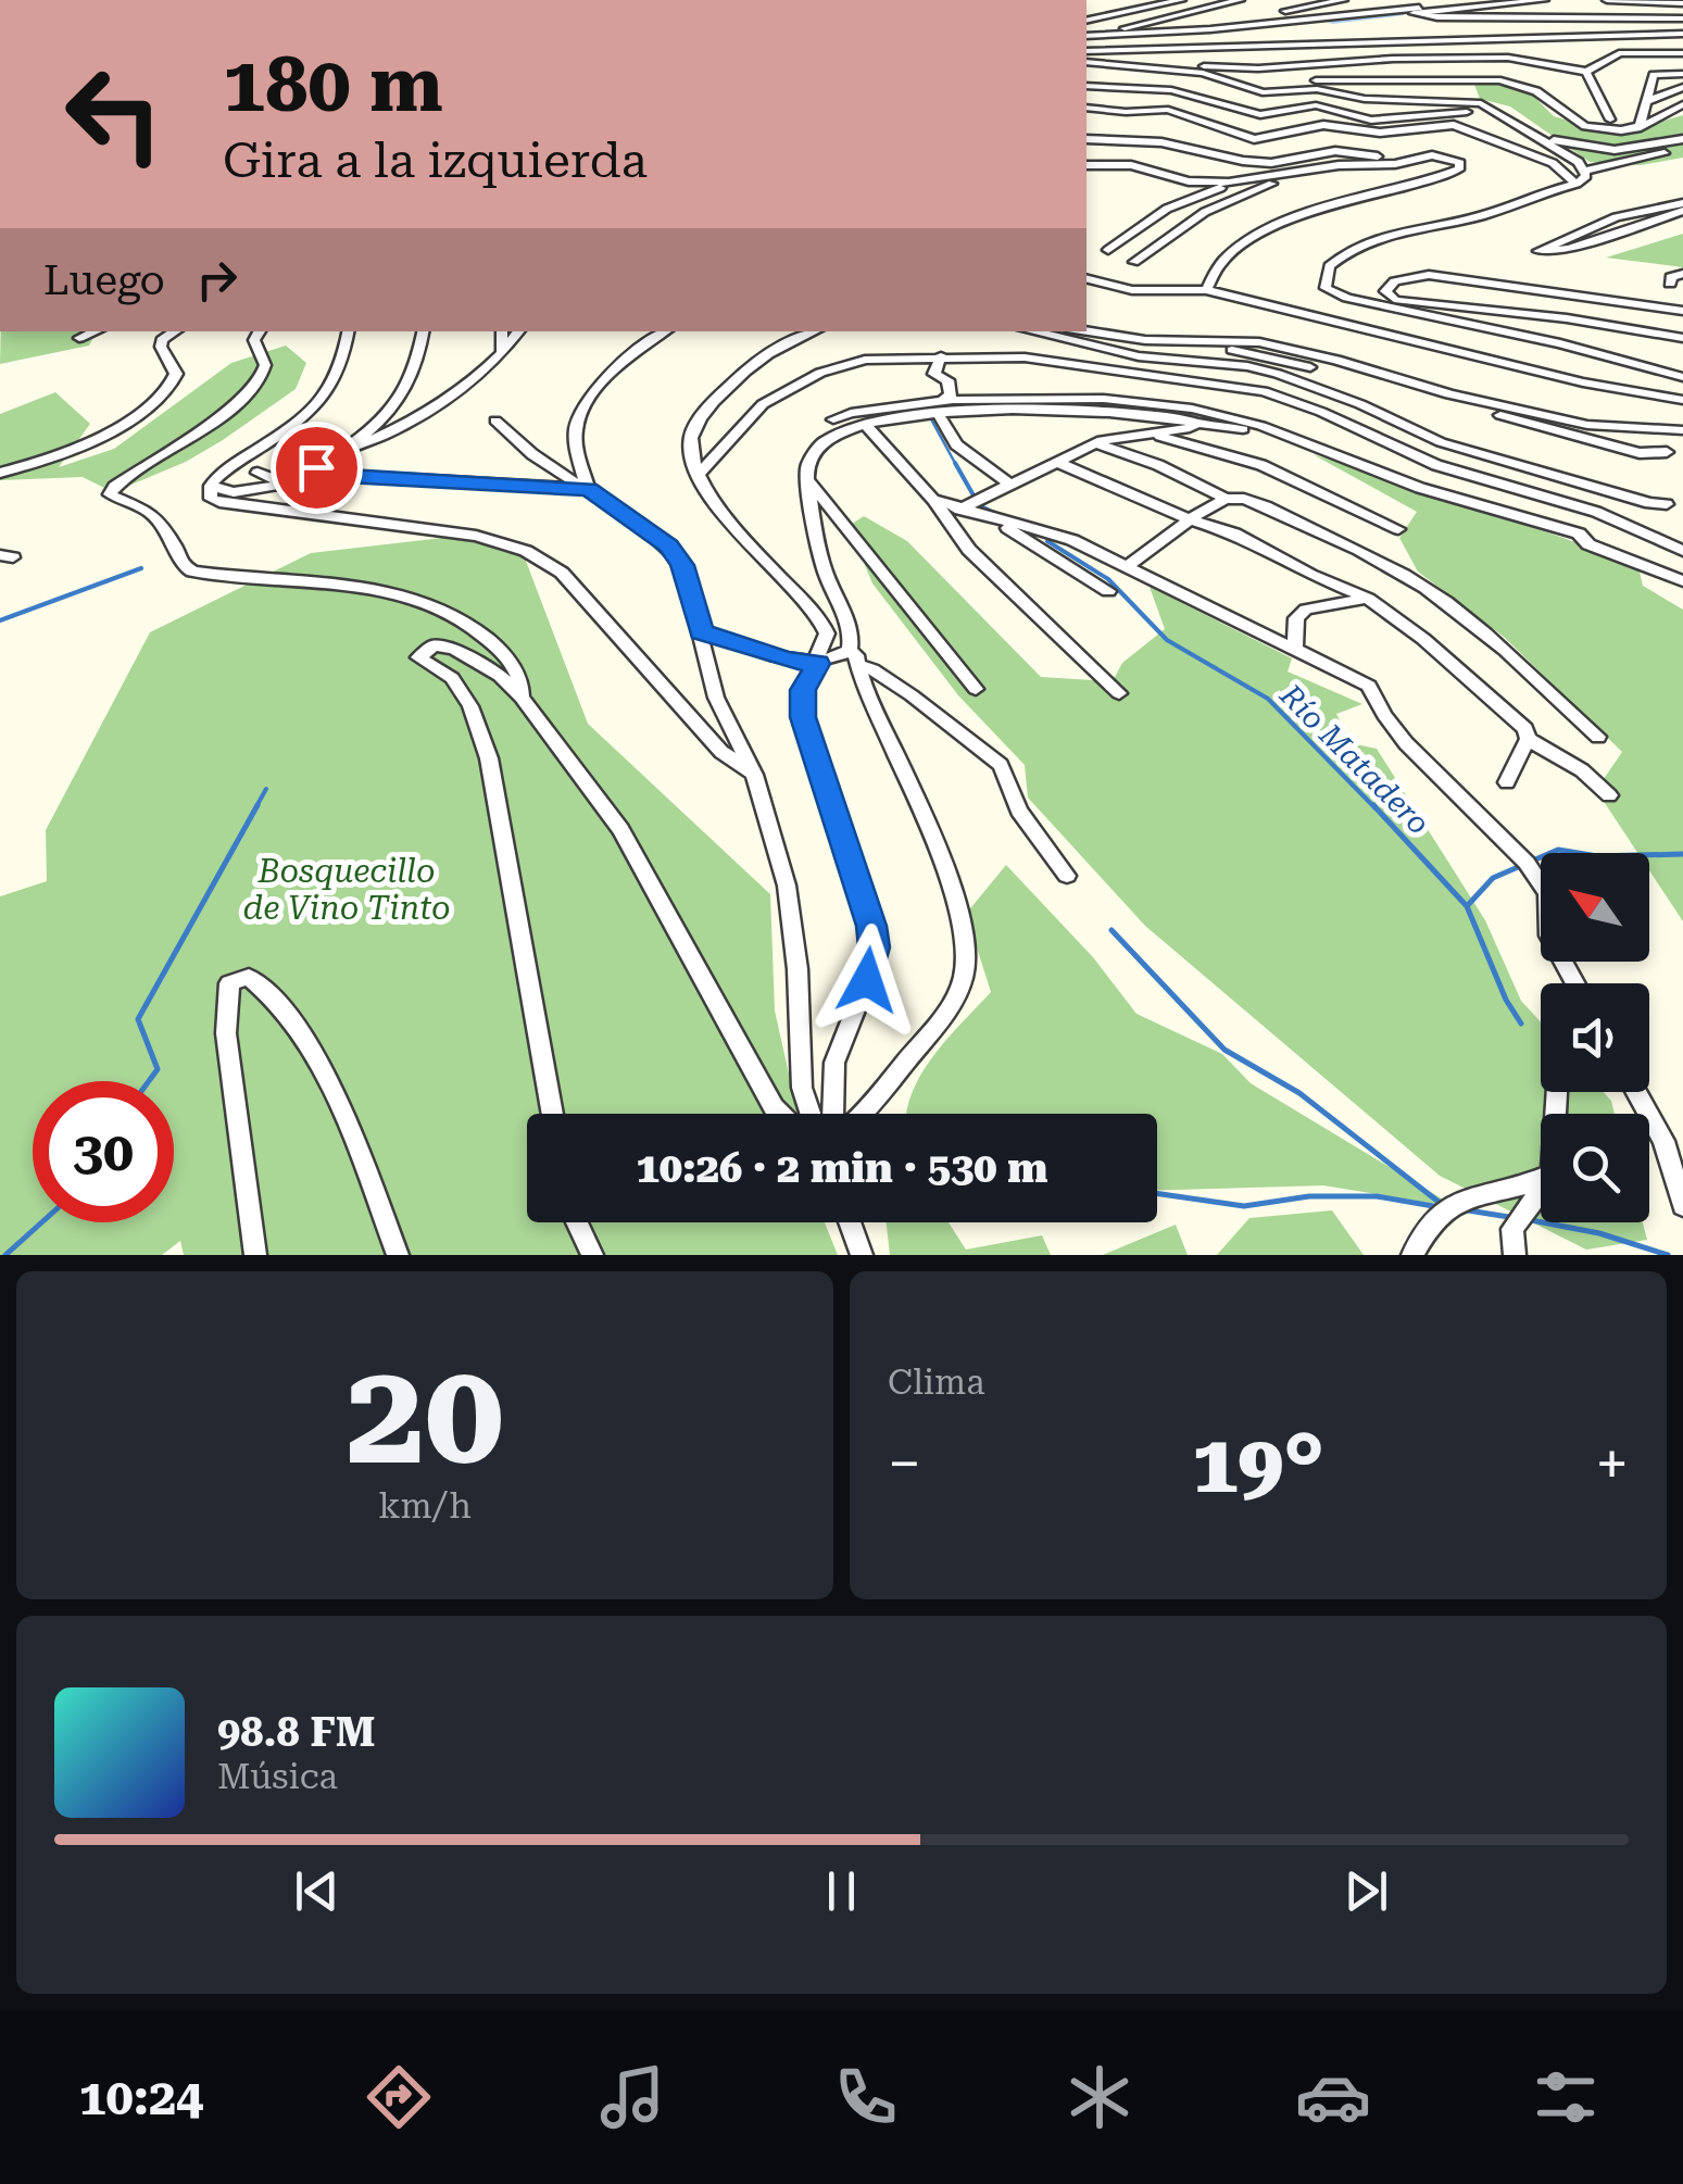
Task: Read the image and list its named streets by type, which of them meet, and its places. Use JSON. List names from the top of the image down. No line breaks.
{"water":["Río Matadero"],"parks":["Bosquecillo de Vino Tinto"],"north":"top left","page":{"turn":["180 m","Gira a la izquierda"],"then":"Luego","limit":"30","trip":"10:26 · 2 min · 530 m","tile":[["20","km/h"],"Clima"],"heat":["−","19°","+"],"song":["98.8 FM","Música"],"tabs":"10:24"}}
